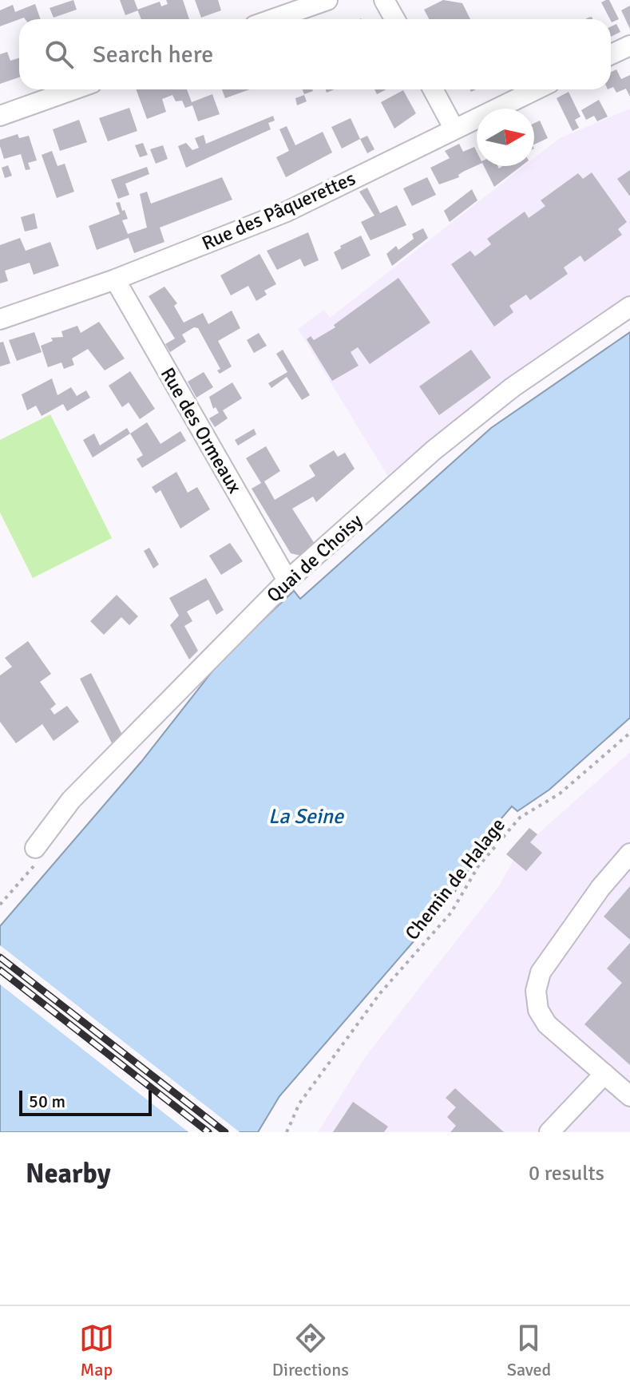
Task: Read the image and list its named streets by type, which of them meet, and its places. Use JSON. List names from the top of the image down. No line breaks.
{"streets":{"street":["Rue des Pâquerettes","Rue des Ormeaux","Quai de Choisy"],"path":["Chemin de Halage"]},"crossings":[["Rue des Pâquerettes","Rue des Ormeaux"],["Rue des Ormeaux","Quai de Choisy"]],"water":["La Seine"],"scale_bar":"50 m","north":"right","page":{"search":"Search here","scale":"50 m","heading":["Nearby","0 results"],"nav":["Map","Directions","Saved"]}}
